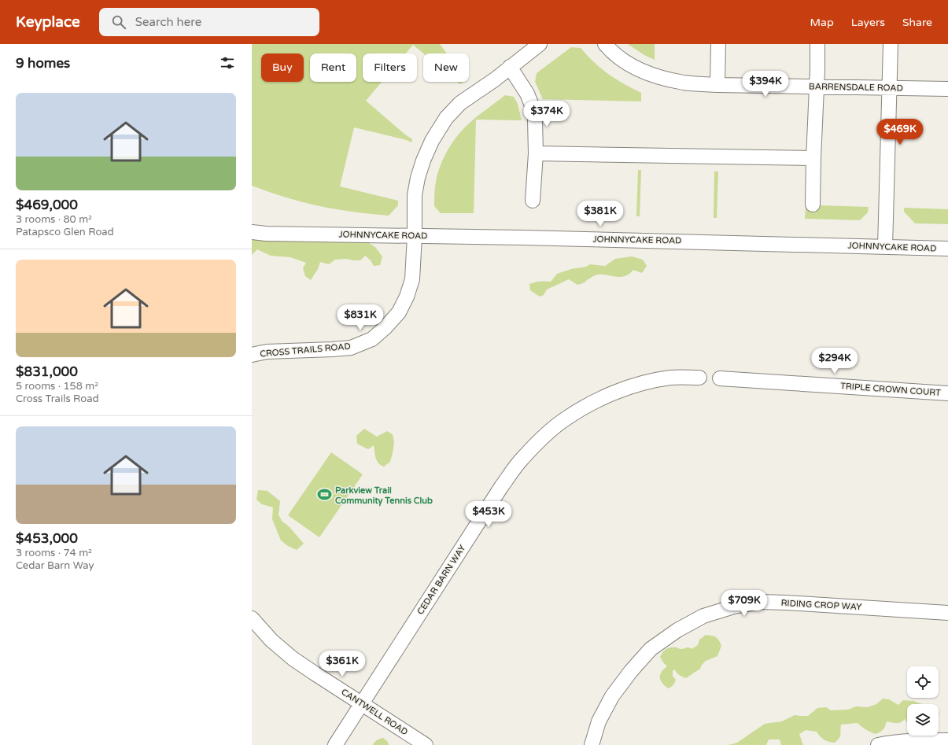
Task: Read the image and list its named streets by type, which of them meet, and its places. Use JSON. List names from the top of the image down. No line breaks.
{"streets":{"street":["BARRENSDALE ROAD","JOHNNYCAKE ROAD","CROSS TRAILS ROAD","TRIPLE CROWN COURT","CEDAR BARN WAY","RIDING CROP WAY","CANTWELL ROAD"]},"crossings":[["JOHNNYCAKE ROAD","CROSS TRAILS ROAD"],["CEDAR BARN WAY","CANTWELL ROAD"]],"places":{"sports":["Parkview Trail Community Tennis Club"]},"page":{"header":"Keyplace","search":"Search here","nav":["Map","Layers","Share"],"heading":"9 homes","chip":["Buy","Rent","Filters","New"],"price":["$394K","$374K","$469K","$381K","$831K","$294K","$453K","$709K","$361K"],"list":[{"name":"$469,000","note":"3 rooms · 80 m² · Patapsco Glen Road"},{"name":"$831,000","note":"5 rooms · 158 m² · Cross Trails Road"},{"name":"$453,000","note":"3 rooms · 74 m² · Cedar Barn Way"}]}}
